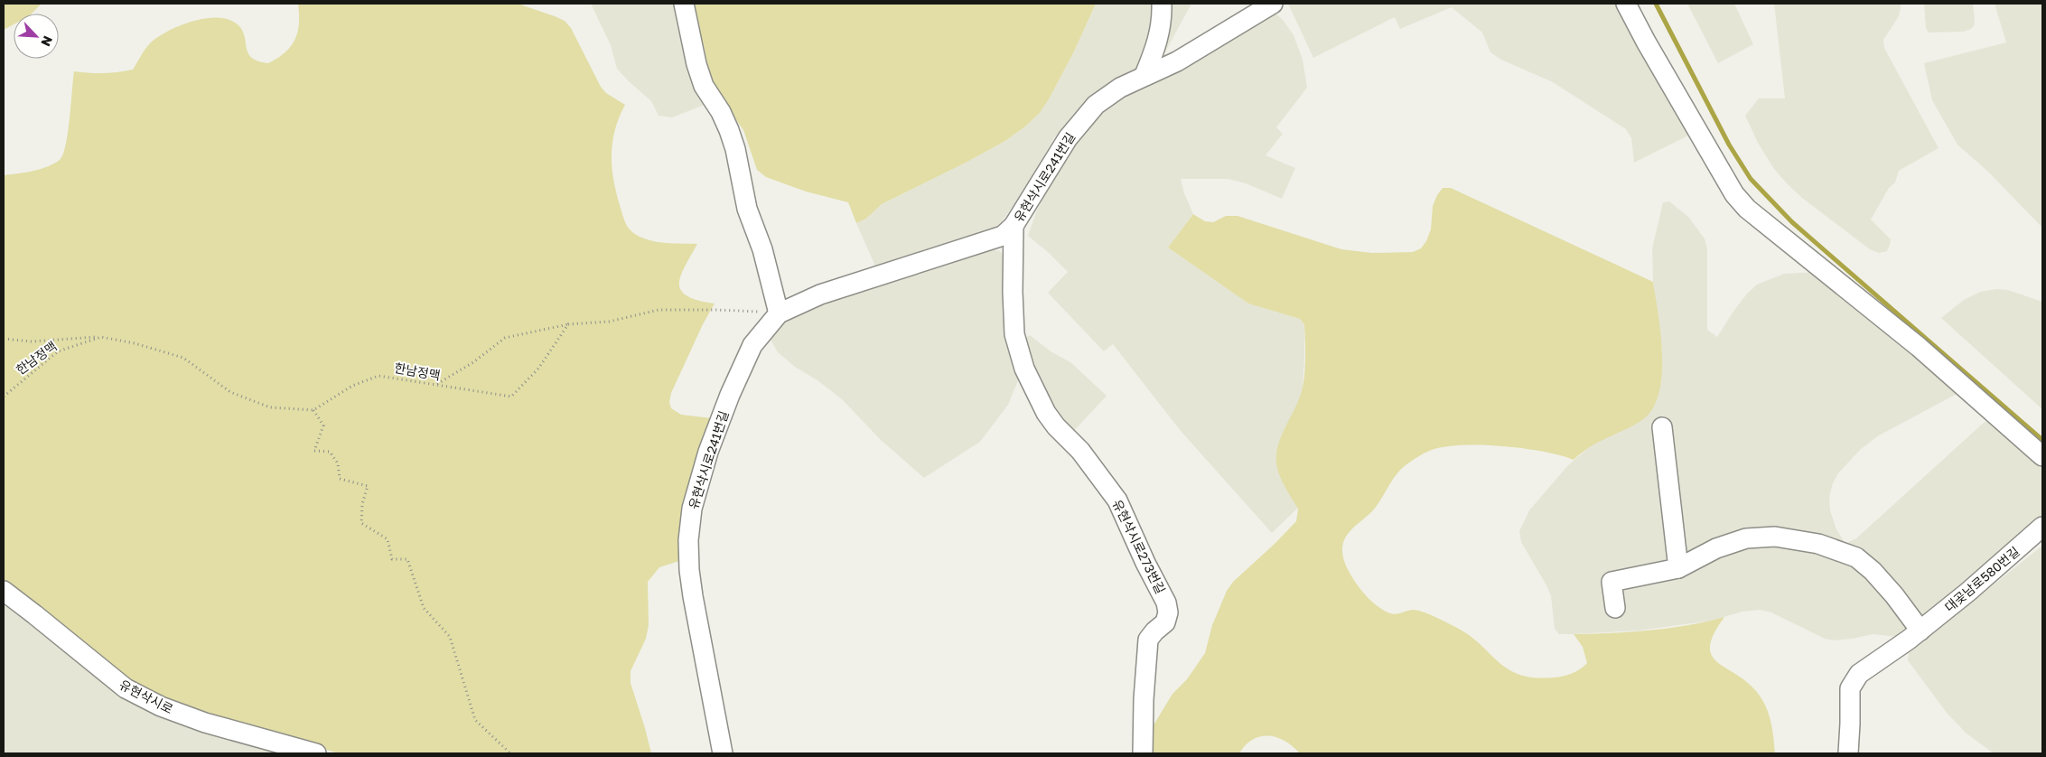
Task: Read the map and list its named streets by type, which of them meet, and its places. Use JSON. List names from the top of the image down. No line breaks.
{"streets":{"street":["유현삭시로241번길","유현삭시로273번길","대곶남로580번길","유현삭시로"],"path":["한남정맥"]},"crossings":[["유현삭시로241번길","유현삭시로273번길"]],"north":"bottom right"}
